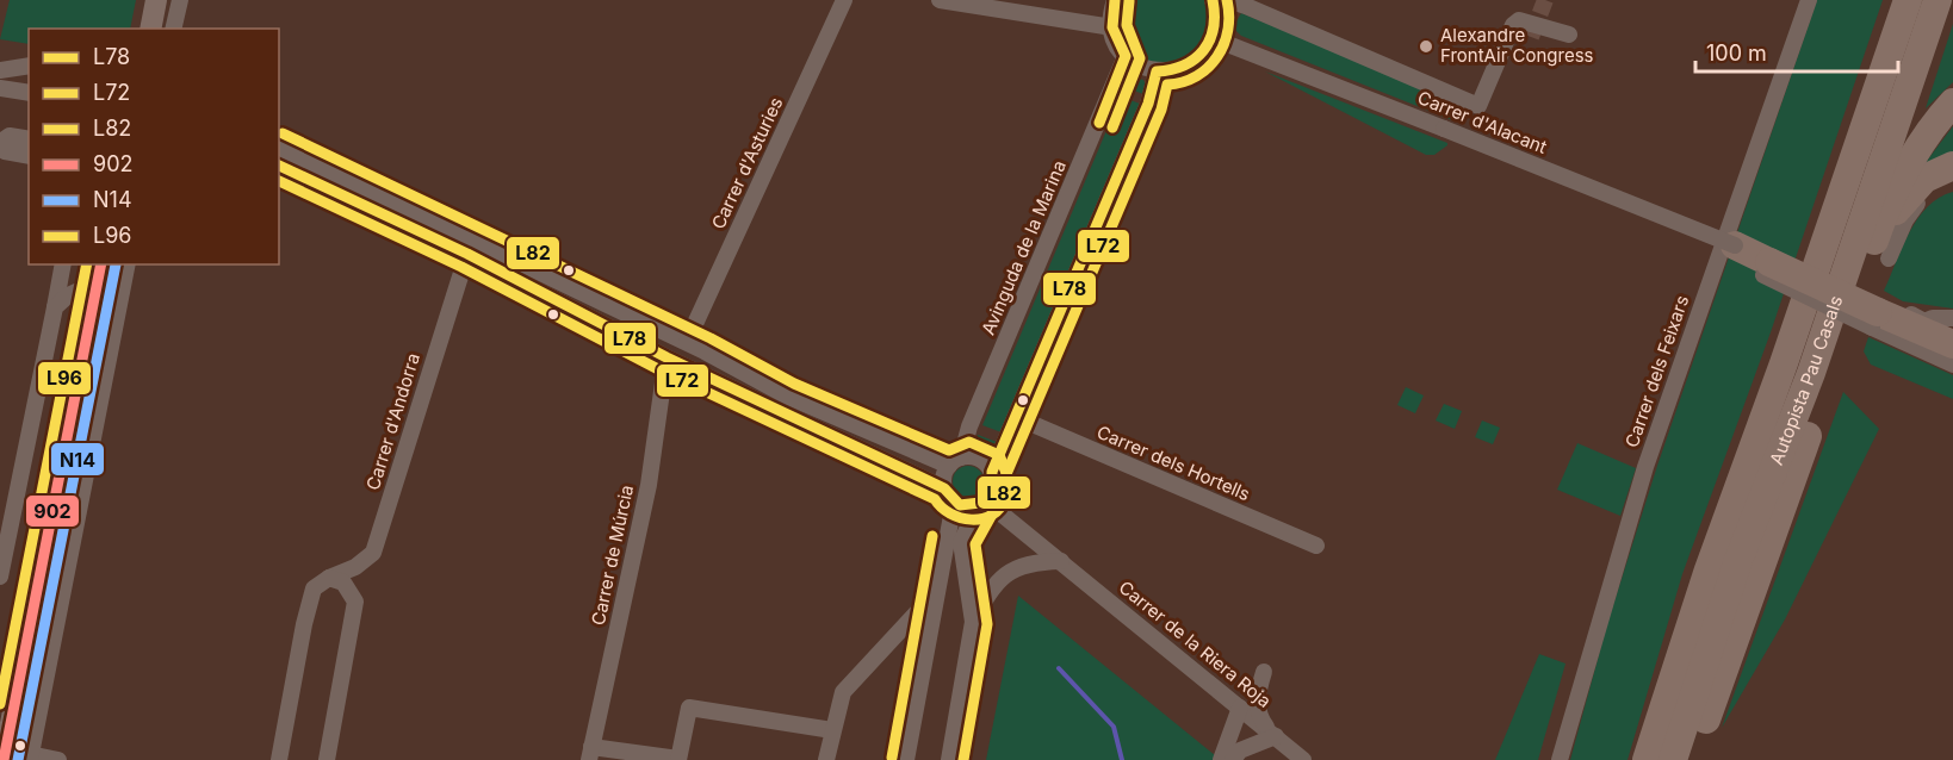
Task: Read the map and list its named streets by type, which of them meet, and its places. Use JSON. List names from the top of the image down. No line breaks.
{"streets":{"highway":["Autopista Pau Casals"],"street":["Carrer d'Alacant","Carrer d'Asturies","Avinguda de la Marina","Carrer dels Feixars","Carrer d'Andorra","Carrer dels Hortells","Carrer de Múrcia","Carrer de la Riera Roja"]},"crossings":[["Avinguda de la Marina","Carrer de la Riera Roja"]],"places":["Alexandre FrontAir Congress"],"lines":["transit line L78","transit line L72","transit line L82","transit line 902","transit line N14","transit line L96"],"legend":["L78","L72","L82","902","N14","L96"],"scale_bar":"100 m"}
